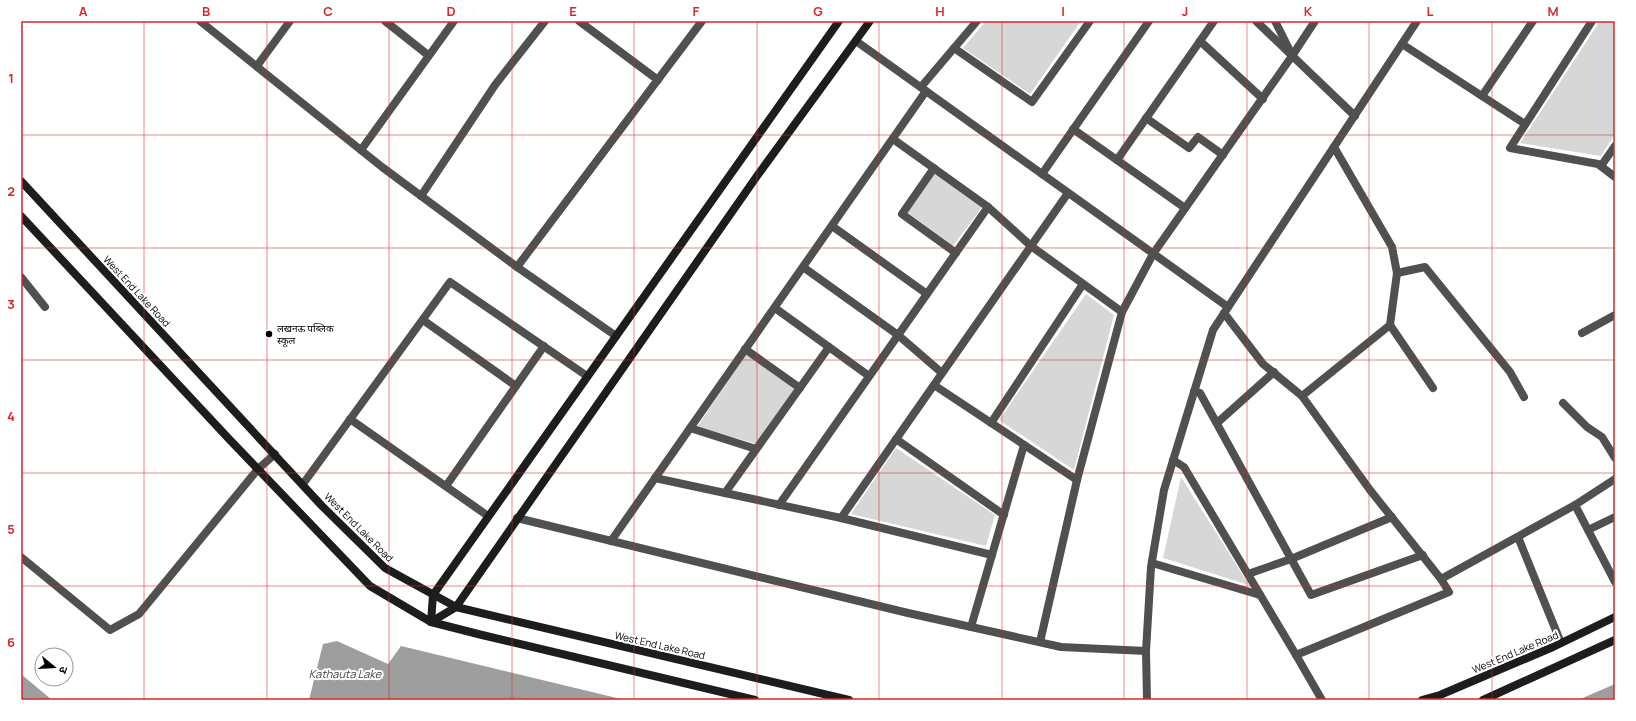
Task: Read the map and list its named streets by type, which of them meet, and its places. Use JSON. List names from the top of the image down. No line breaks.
{"streets":{"street":["West End Lake Road"]},"water":["Kathauta Lake"],"places":["लखनऊ पब्लिक स्कूल"],"north":"right","grid":{"columns":["A","B","C","D","E","F","G","H","I","J","K","L","M"],"rows":["1","2","3","4","5","6"]}}
